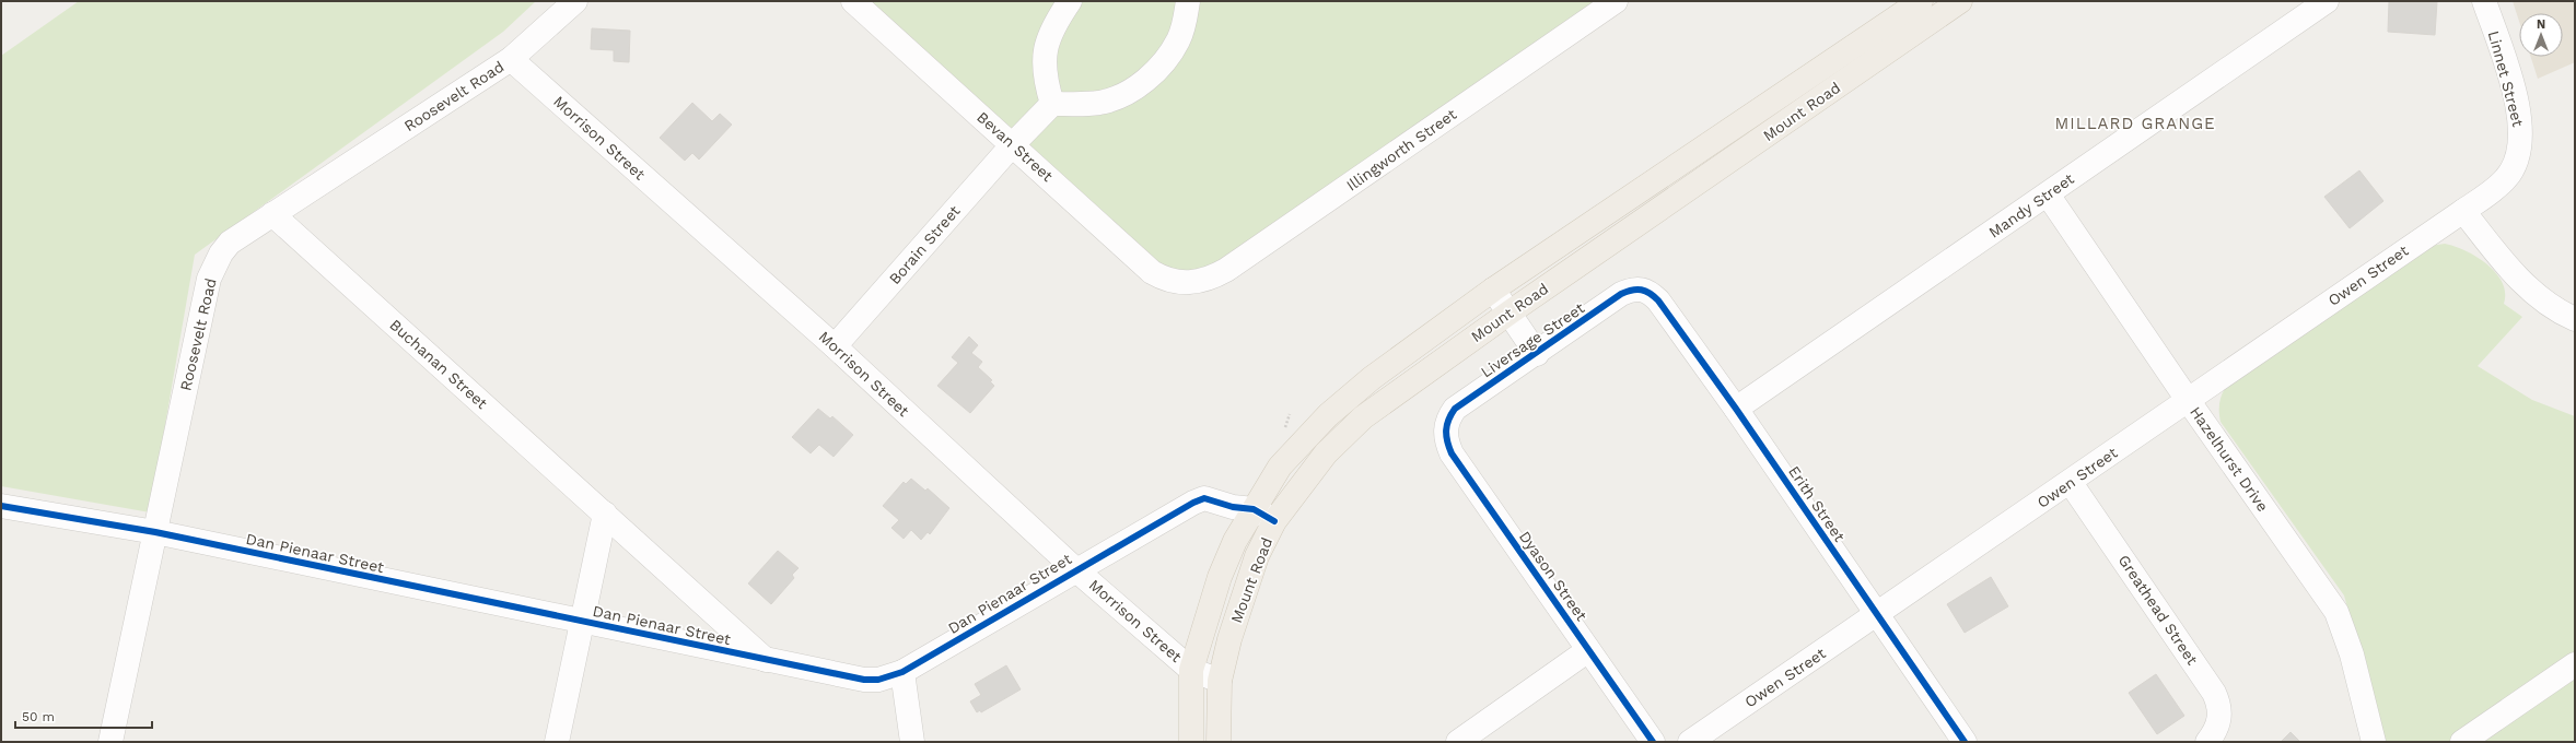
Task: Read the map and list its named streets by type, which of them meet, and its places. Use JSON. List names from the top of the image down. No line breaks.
{"streets":{"main road":["Mount Road"],"street":["Linnet Street","Roosevelt Road","Morrison Street","Bevan Street","Illingworth Street","Mandy Street","Borain Street","Owen Street","Liversage Street","Buchanan Street","Hazelhurst Drive","Erith Street","Dan Pienaar Street","Dyason Street","Greathead Street"]},"crossings":[["Linnet Street","Owen Street"],["Roosevelt Road","Morrison Street"],["Roosevelt Road","Buchanan Street"],["Roosevelt Road","Dan Pienaar Street"],["Mount Road","Morrison Street"],["Mount Road","Liversage Street"],["Mount Road","Dan Pienaar Street"],["Morrison Street","Borain Street"],["Morrison Street","Dan Pienaar Street"],["Bevan Street","Illingworth Street"],["Bevan Street","Borain Street"],["Mandy Street","Hazelhurst Drive"],["Mandy Street","Erith Street"],["Owen Street","Hazelhurst Drive"],["Owen Street","Erith Street"],["Owen Street","Greathead Street"],["Liversage Street","Erith Street"],["Liversage Street","Dyason Street"],["Buchanan Street","Dan Pienaar Street"]],"districts":["MILLARD GRANGE"],"scale_bar":"50 m","north":"top"}
